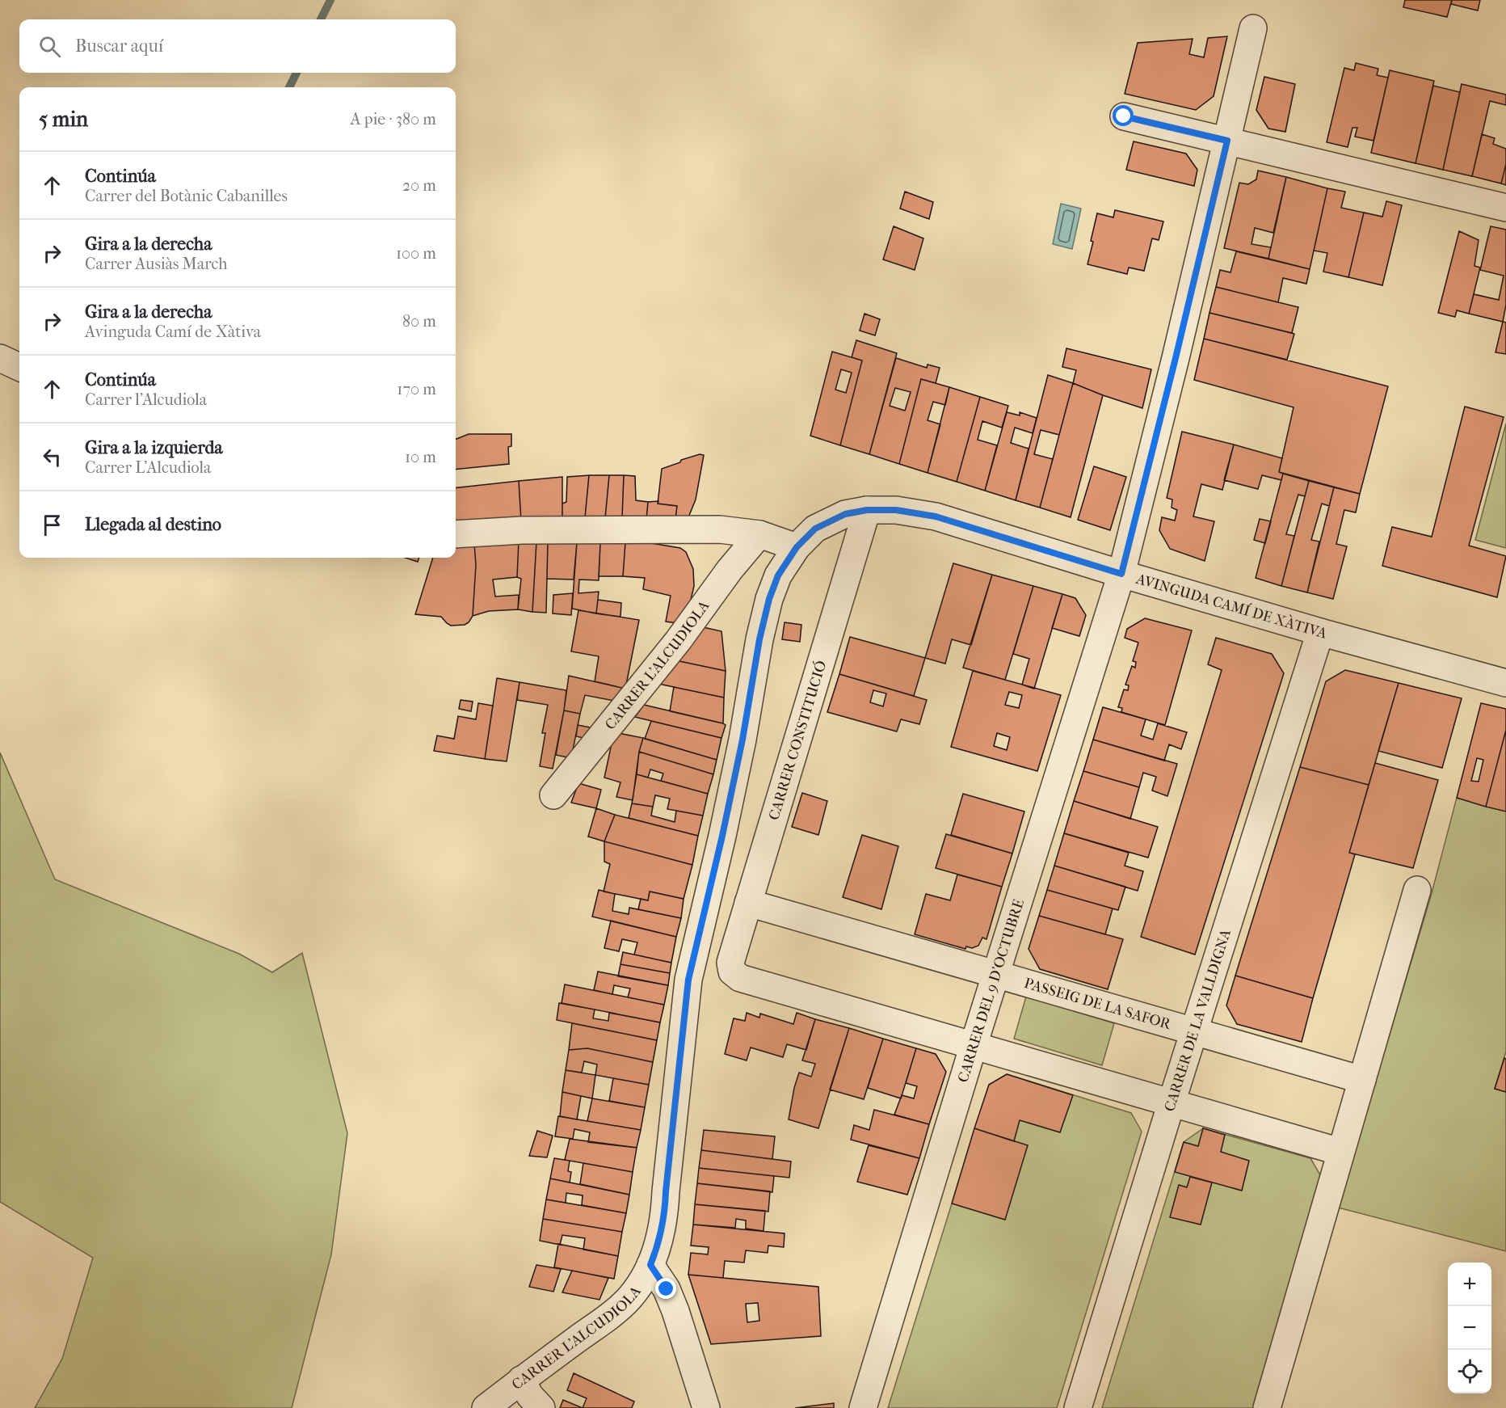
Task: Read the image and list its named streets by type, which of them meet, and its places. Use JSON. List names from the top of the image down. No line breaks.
{"streets":{"street":["AVINGUDA CAMÍ DE XÀTIVA","CARRER L'ALCUDIOLA","CARRER CONSTITUCIÓ","CARRER DEL 9 D'OCTUBRE","PASSEIG DE LA SAFOR","CARRER DE LA VALLDIGNA","CARRER L’ALCUDIOLA"]},"crossings":[["AVINGUDA CAMÍ DE XÀTIVA","CARRER CONSTITUCIÓ"],["AVINGUDA CAMÍ DE XÀTIVA","CARRER DEL 9 D'OCTUBRE"],["AVINGUDA CAMÍ DE XÀTIVA","CARRER DE LA VALLDIGNA"],["AVINGUDA CAMÍ DE XÀTIVA","CARRER L’ALCUDIOLA"],["CARRER CONSTITUCIÓ","CARRER DEL 9 D'OCTUBRE"],["CARRER CONSTITUCIÓ","PASSEIG DE LA SAFOR"],["CARRER DEL 9 D'OCTUBRE","PASSEIG DE LA SAFOR"],["PASSEIG DE LA SAFOR","CARRER DE LA VALLDIGNA"]],"page":{"search":"Buscar aquí","heading":["5 min","A pie · 380 m"],"list":[["Continúa","Carrer del Botànic Cabanilles","20 m"],["Gira a la derecha","Carrer Ausiàs March","100 m"],["Gira a la derecha","Avinguda Camí de Xàtiva","80 m"],["Continúa","Carrer l’Alcudiola","170 m"],["Gira a la izquierda","Carrer L'Alcudiola","10 m"],"Llegada al destino"],"map_buttons":["+","−"]}}
